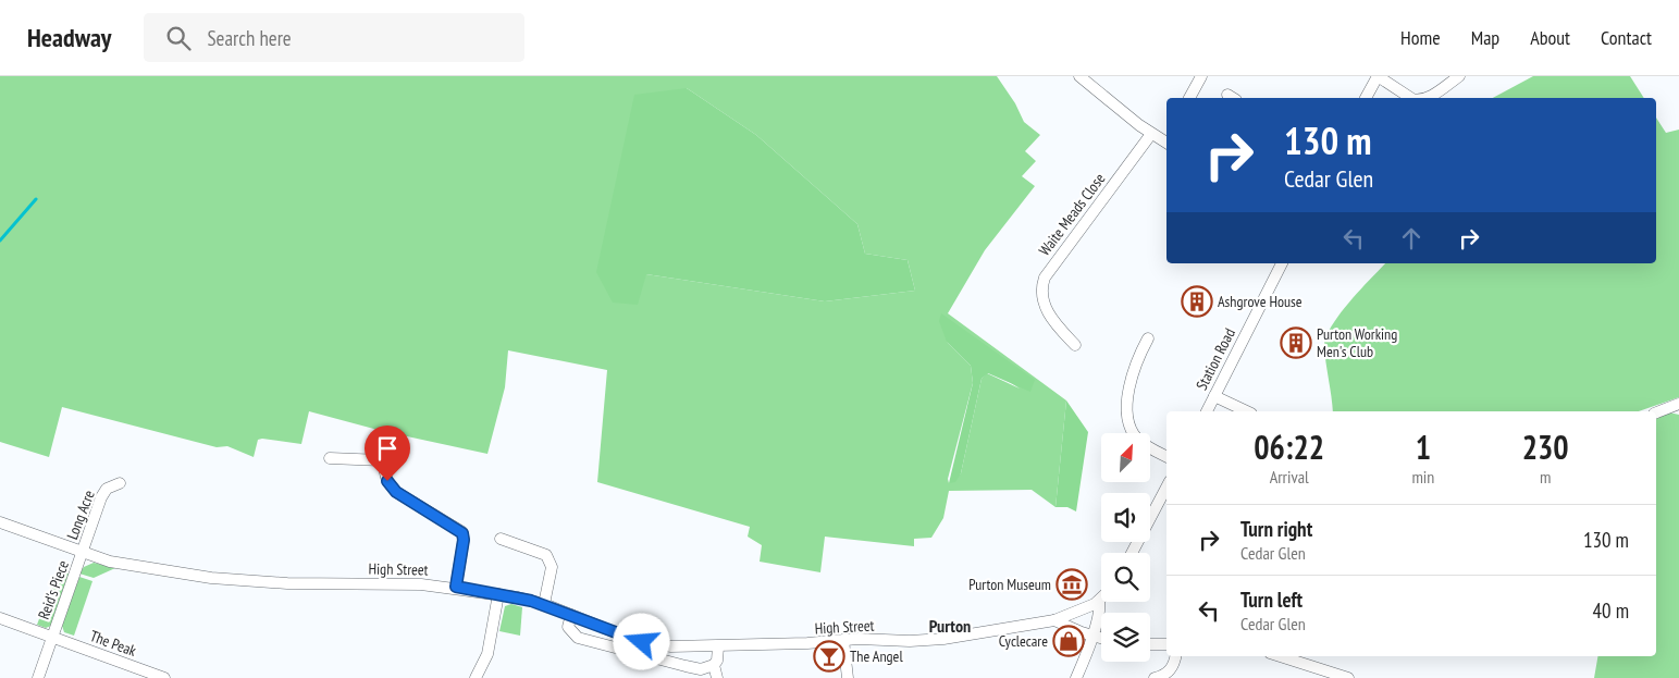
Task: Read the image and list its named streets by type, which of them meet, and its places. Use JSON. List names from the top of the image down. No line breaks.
{"streets":{"street":["Waite Meads Close","Station Road","Long Acre","High Street","Reid's Piece","The Peak"]},"crossings":[["Long Acre","High Street"],["Long Acre","Reid's Piece"],["High Street","Reid's Piece"],["Reid's Piece","The Peak"]],"districts":["Purton"],"places":{"building":["Ashgrove House","Purton Working Men's Club"],"museum":["Purton Museum"],"shop":["Cyclecare"],"bar":["The Angel"]},"north":"top right","page":{"header":"Headway","search":"Search here","nav":["Home","Map","About","Contact"],"turn":["130 m","Cedar Glen"],"eta":["06:22","Arrival","1","min","230","m"],"list":[{"name":"Turn right","note":"Cedar Glen","value":"130 m"},{"name":"Turn left","note":"Cedar Glen","value":"40 m"}]}}
